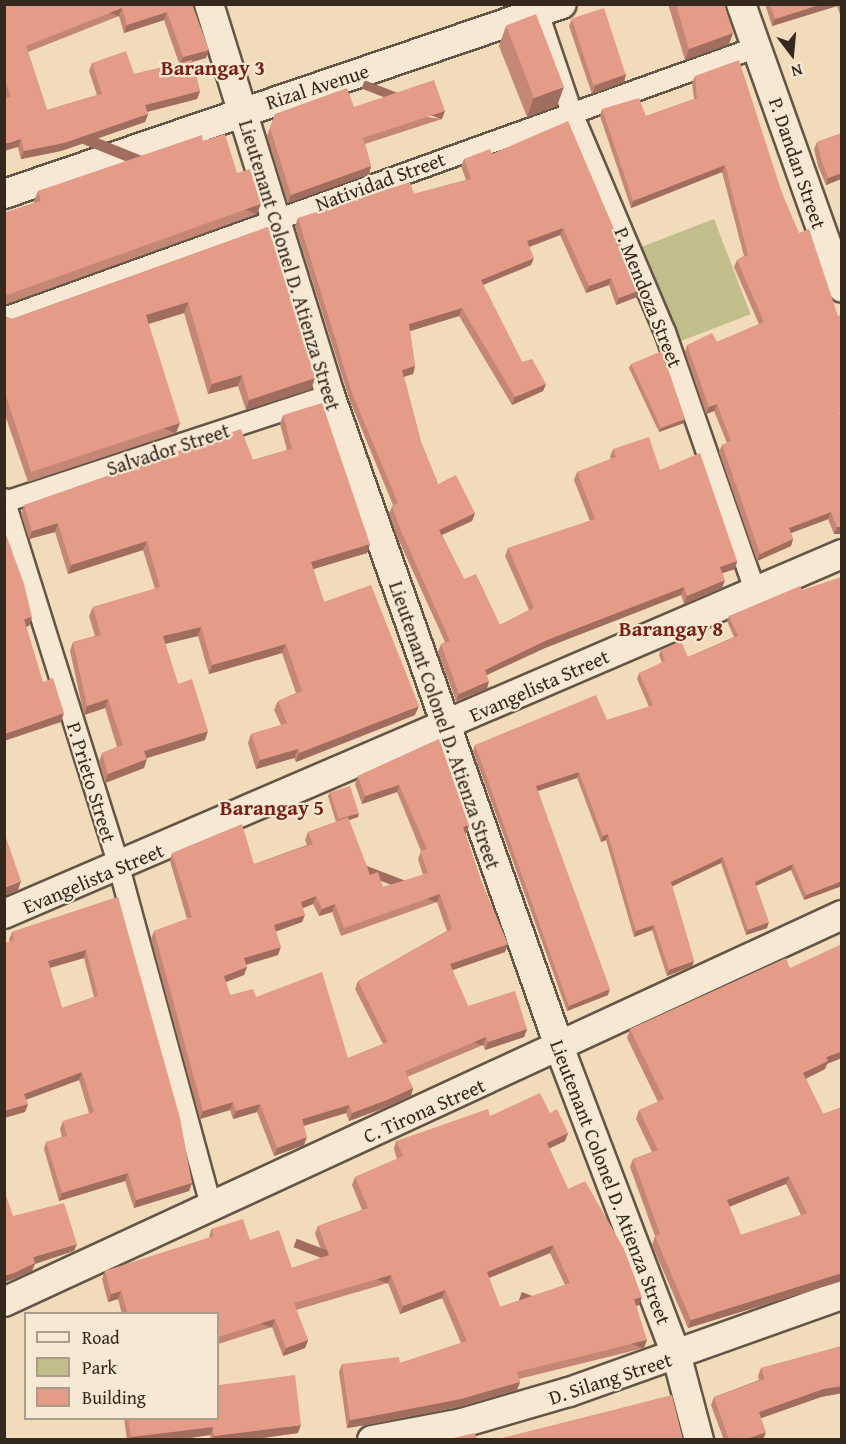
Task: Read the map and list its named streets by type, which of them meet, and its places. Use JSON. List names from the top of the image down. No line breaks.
{"streets":{"street":["Rizal Avenue","P. Dandan Street","Natividad Street","Lieutenant Colonel D. Atienza Street","P. Mendoza Street","Salvador Street","Evangelista Street","P. Prieto Street","C. Tirona Street","D. Silang Street"]},"crossings":[["Rizal Avenue","Lieutenant Colonel D. Atienza Street"],["Rizal Avenue","P. Mendoza Street"],["P. Dandan Street","Natividad Street"],["Natividad Street","Lieutenant Colonel D. Atienza Street"],["Natividad Street","P. Mendoza Street"],["Lieutenant Colonel D. Atienza Street","Salvador Street"],["Lieutenant Colonel D. Atienza Street","Evangelista Street"],["Lieutenant Colonel D. Atienza Street","C. Tirona Street"],["Lieutenant Colonel D. Atienza Street","D. Silang Street"],["P. Mendoza Street","Evangelista Street"],["Salvador Street","P. Prieto Street"],["Evangelista Street","P. Prieto Street"],["P. Prieto Street","C. Tirona Street"]],"districts":["Barangay 3","Barangay 8","Barangay 5"],"legend":["Road","Park","Building"],"north":"bottom"}
